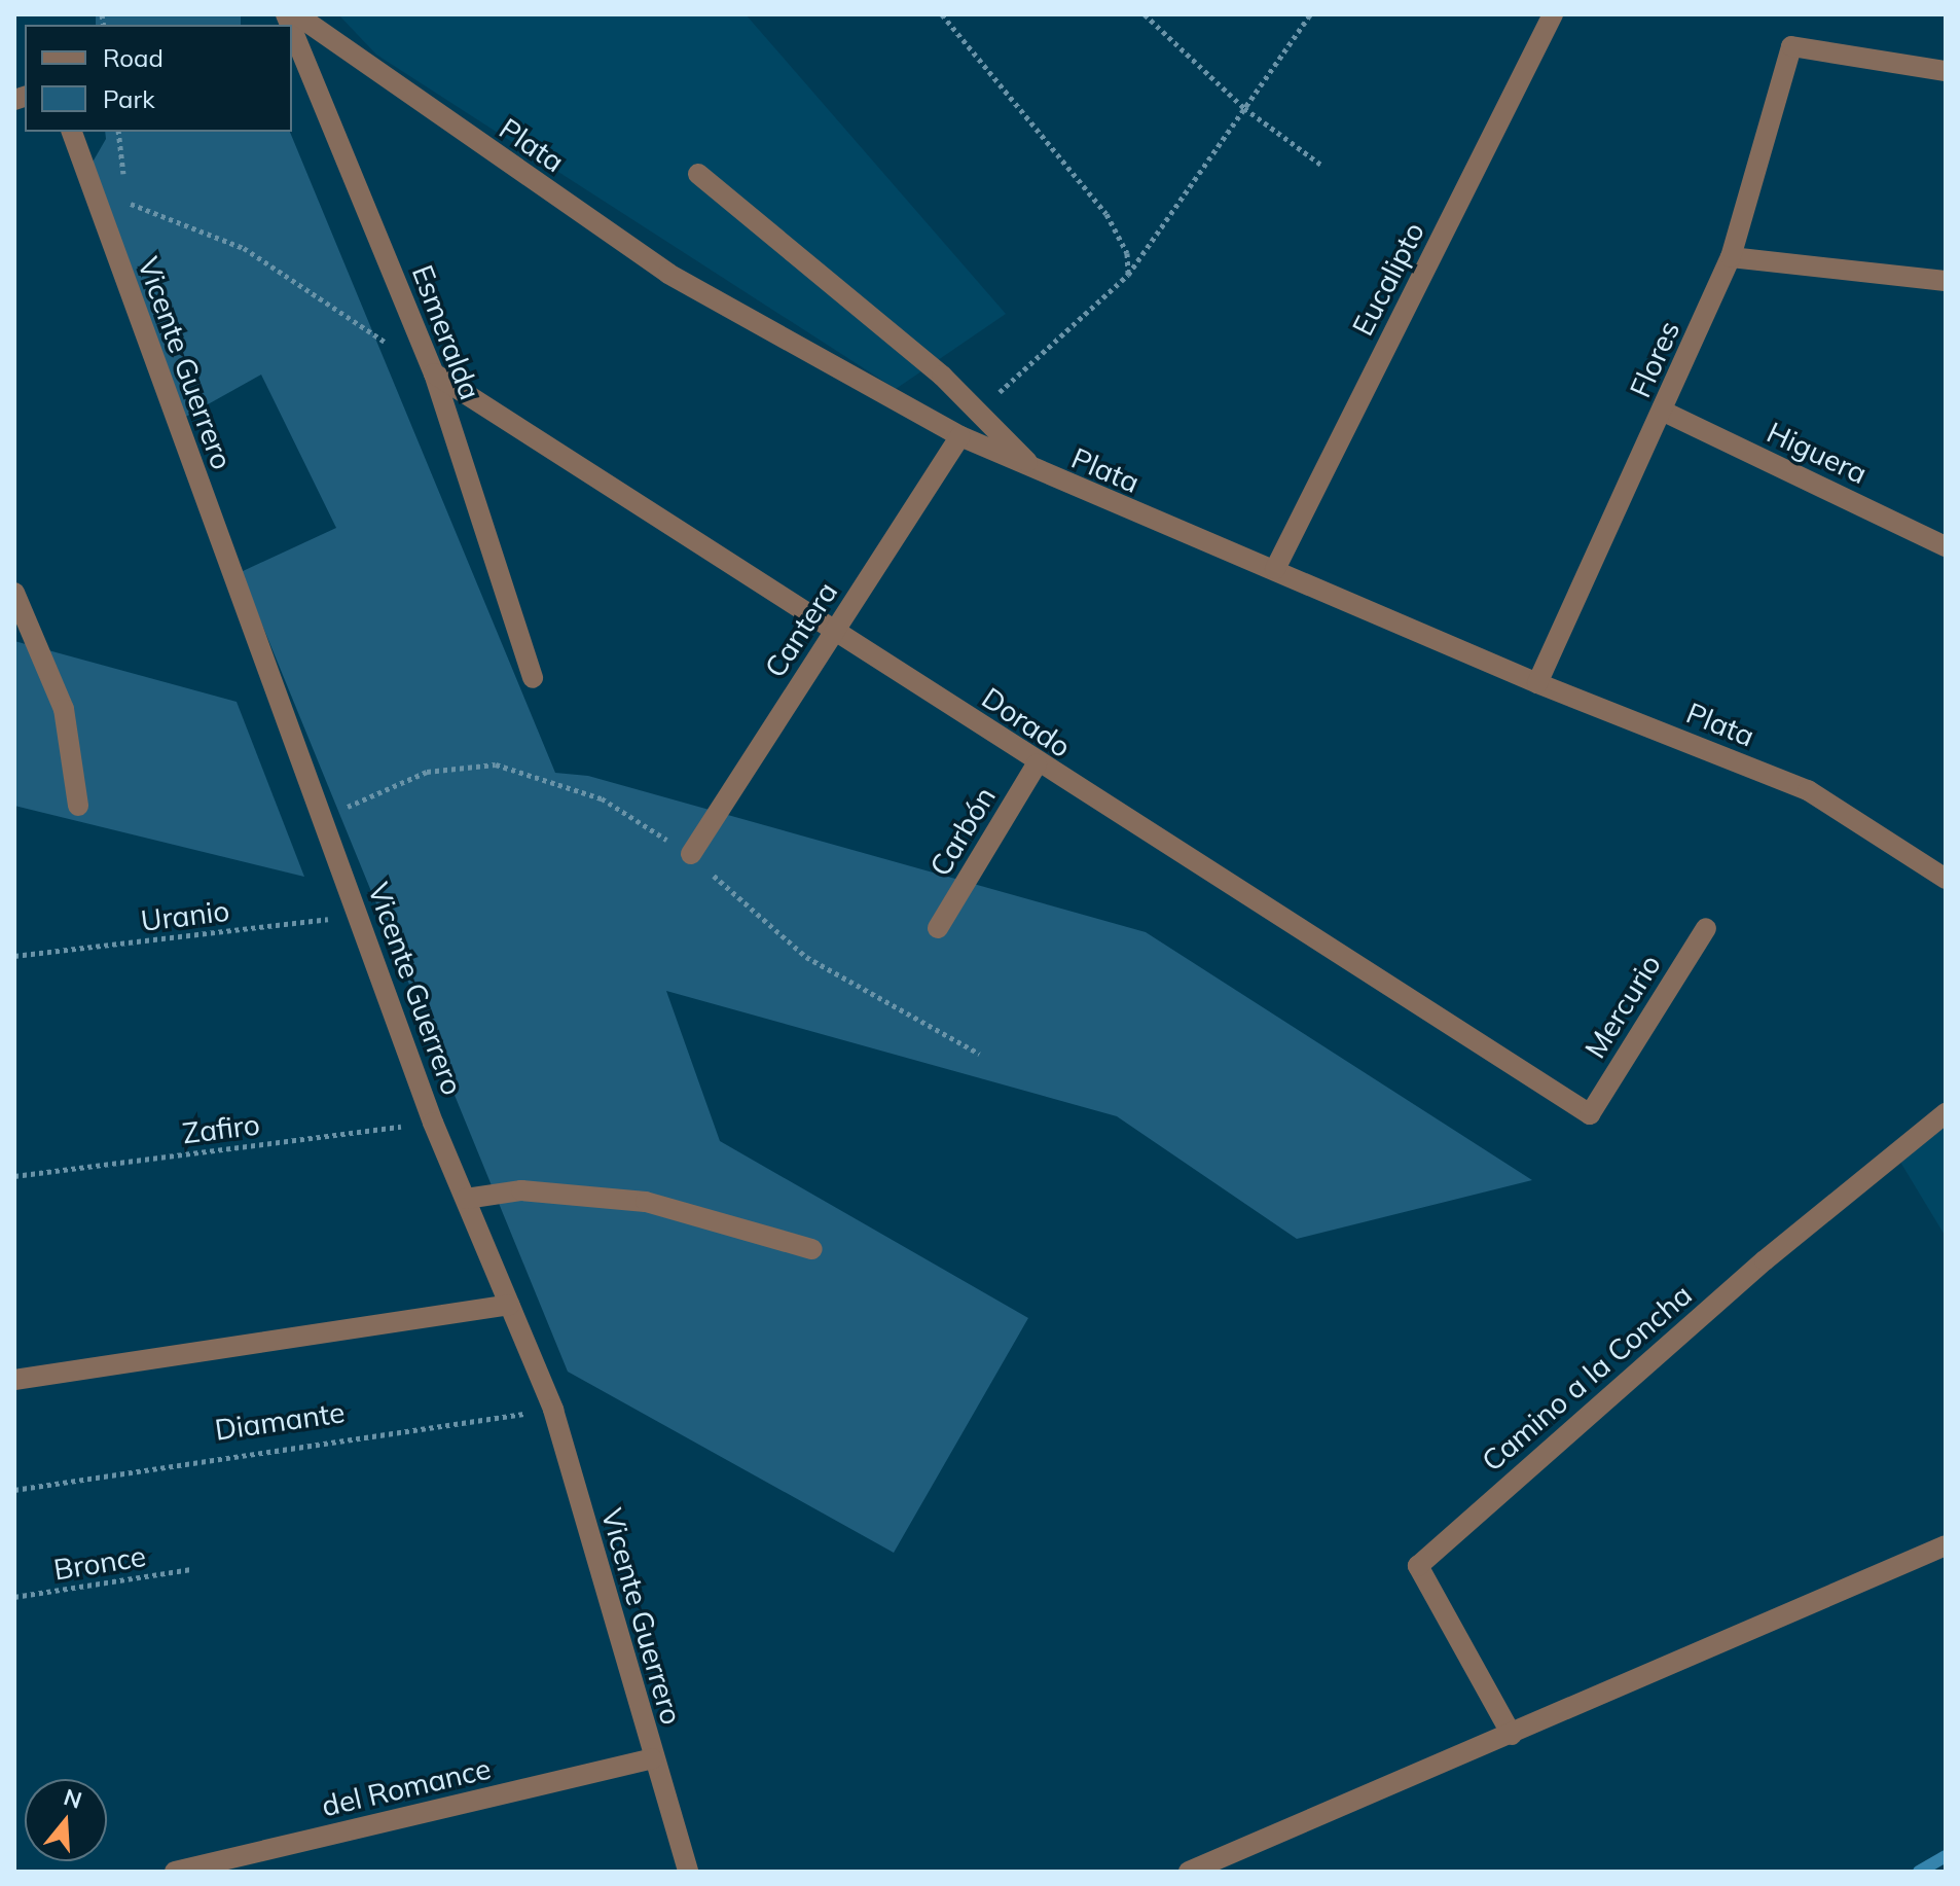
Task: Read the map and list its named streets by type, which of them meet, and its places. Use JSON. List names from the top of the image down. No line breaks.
{"streets":{"street":["Plata","Eucalipto","Esmeralda","Flores","Vicente Guerrero","Higuera","Cantera","Dorado","Carbón","Mercurio","Camino a la Concha","del Romance"],"path":["Uranio","Zafiro","Diamante","Bronce"]},"crossings":[["Plata","Eucalipto"],["Plata","Flores"],["Plata","Cantera"],["Esmeralda","Dorado"],["Flores","Higuera"],["Vicente Guerrero","Uranio"],["Vicente Guerrero","Zafiro"],["Vicente Guerrero","Diamante"],["Vicente Guerrero","del Romance"],["Cantera","Dorado"],["Dorado","Carbón"],["Dorado","Mercurio"]],"legend":["Road","Park"],"north":"top"}
